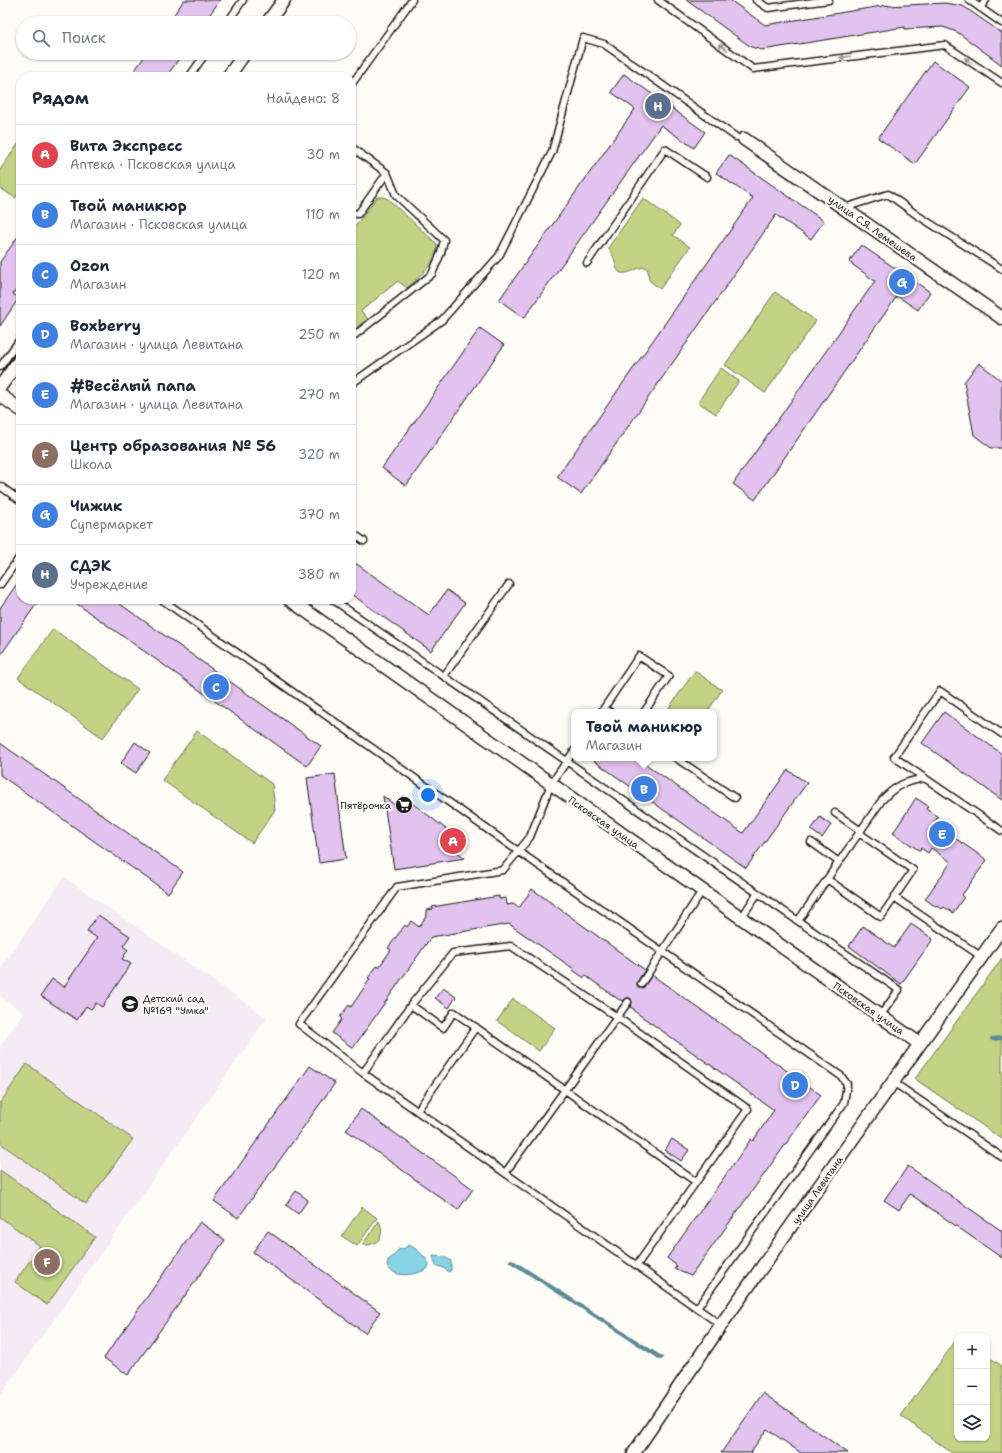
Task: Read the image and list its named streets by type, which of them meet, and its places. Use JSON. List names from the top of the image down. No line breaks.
{"streets":{"street":["улица С.Я. Лемешева","Псковская улица","улица Левитана"]},"crossings":[["Псковская улица","улица Левитана"]],"places":{"supermarket":["Пятёрочка"],"school or university":["Детский сад №169 \"Умка\""]},"page":{"search":"Поиск","heading":["Рядом","Найдено: 8"],"pins":["H","G","C","B","E","A","D","F"],"list":[{"mark":"A","name":"Вита Экспресс","note":"Аптека · Псковская улица","value":"30 m"},{"mark":"B","name":"Твой маникюр","note":"Магазин · Псковская улица","value":"110 m"},{"mark":"C","name":"Ozon","note":"Магазин","value":"120 m"},{"mark":"D","name":"Boxberry","note":"Магазин · улица Левитана","value":"250 m"},{"mark":"E","name":"#Весёлый папа","note":"Магазин · улица Левитана","value":"270 m"},{"mark":"F","name":"Центр образования № 56","note":"Школа","value":"320 m"},{"mark":"G","name":"Чижик","note":"Супермаркет","value":"370 m"},{"mark":"H","name":"СДЭК","note":"Учреждение","value":"380 m"}],"popup":["Твой маникюр","Магазин"],"map_buttons":["+","−"]}}
